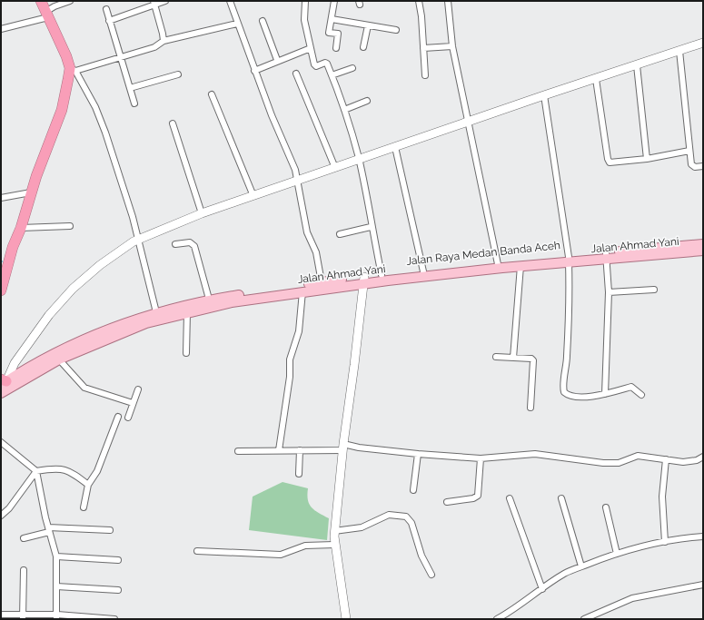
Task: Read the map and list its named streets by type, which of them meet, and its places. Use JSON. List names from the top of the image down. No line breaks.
{"streets":{"main road":["Jalan Ahmad Yani","Jalan Raya Medan Banda Aceh"]},"crossings":[["Jalan Ahmad Yani","Jalan Raya Medan Banda Aceh"]]}
